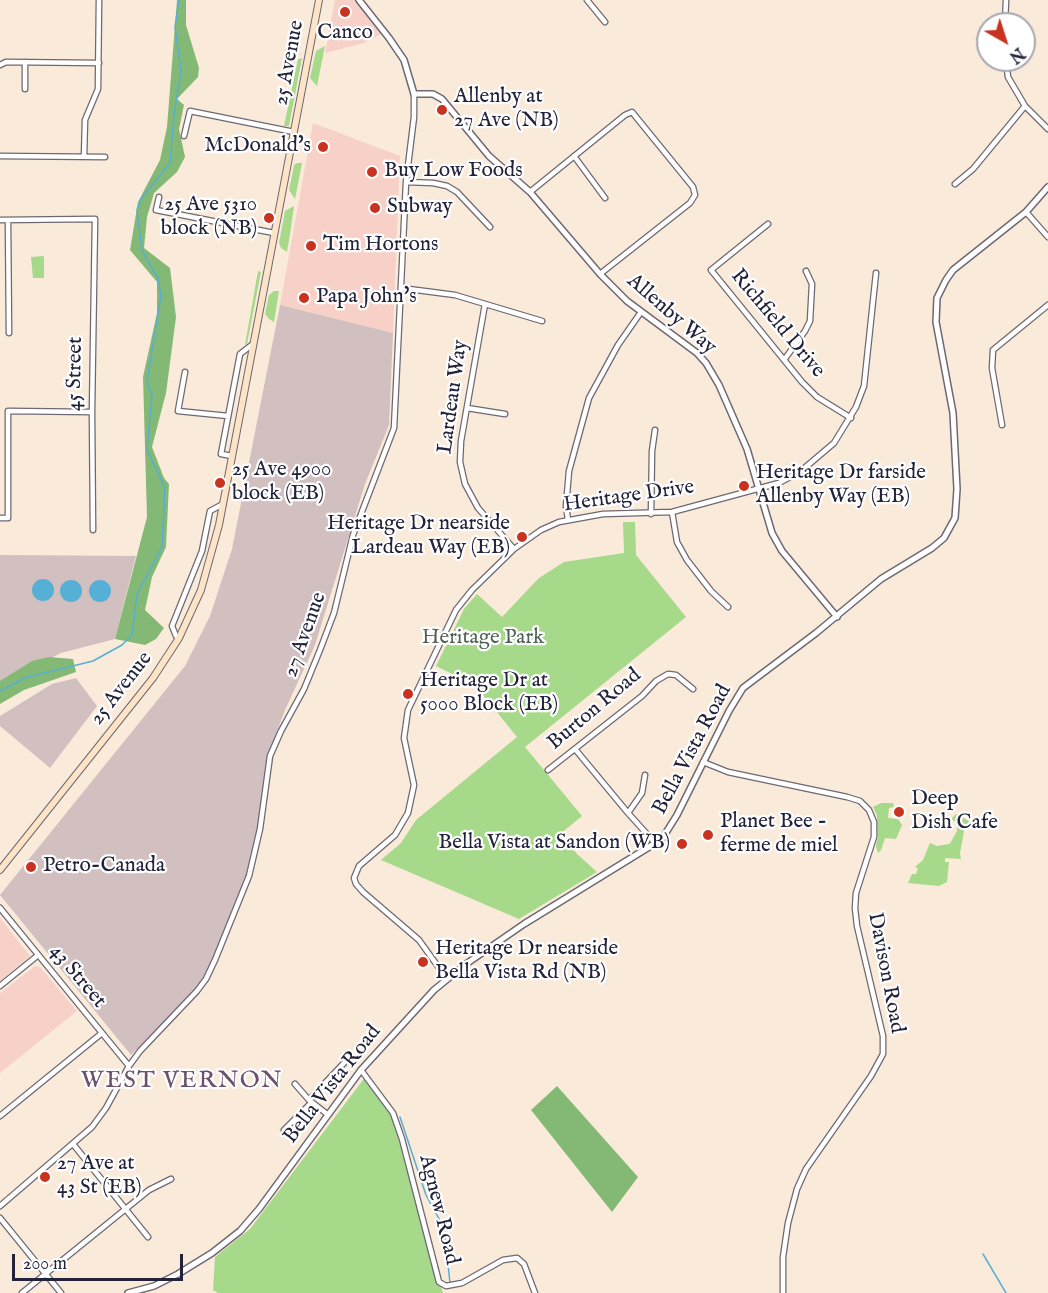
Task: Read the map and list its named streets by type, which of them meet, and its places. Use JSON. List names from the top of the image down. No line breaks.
{"streets":{"main road":["25 Avenue"],"street":["Allenby Way","Richfield Drive","45 Street","Lardeau Way","Heritage Drive","27 Avenue","Burton Road","Bella Vista Road","Davison Road","43 Street","Agnew Road"]},"crossings":[["Allenby Way","Heritage Drive"],["Allenby Way","27 Avenue"],["Allenby Way","Bella Vista Road"],["Richfield Drive","Heritage Drive"],["Lardeau Way","Heritage Drive"],["Heritage Drive","Bella Vista Road"],["27 Avenue","43 Street"],["Bella Vista Road","Davison Road"],["Bella Vista Road","Agnew Road"]],"districts":["WEST VERNON"],"parks":["Heritage Park"],"places":["Canco","Allenby at 27 Ave (NB)","McDonald's","Buy Low Foods","Subway","25 Ave 5310 block (NB)","Tim Hortons","Papa John's","25 Ave 4900 block (EB)","Heritage Dr farside Allenby Way (EB)","Heritage Dr nearside Lardeau Way (EB)","Heritage Dr at 5000 Block (EB)","Deep Dish Cafe","Planet Bee - ferme de miel","Bella Vista at Sandon (WB)","Petro-Canada","Heritage Dr nearside Bella Vista Rd (NB)","27 Ave at 43 St (EB)"],"scale_bar":"200 m","north":"bottom right"}
